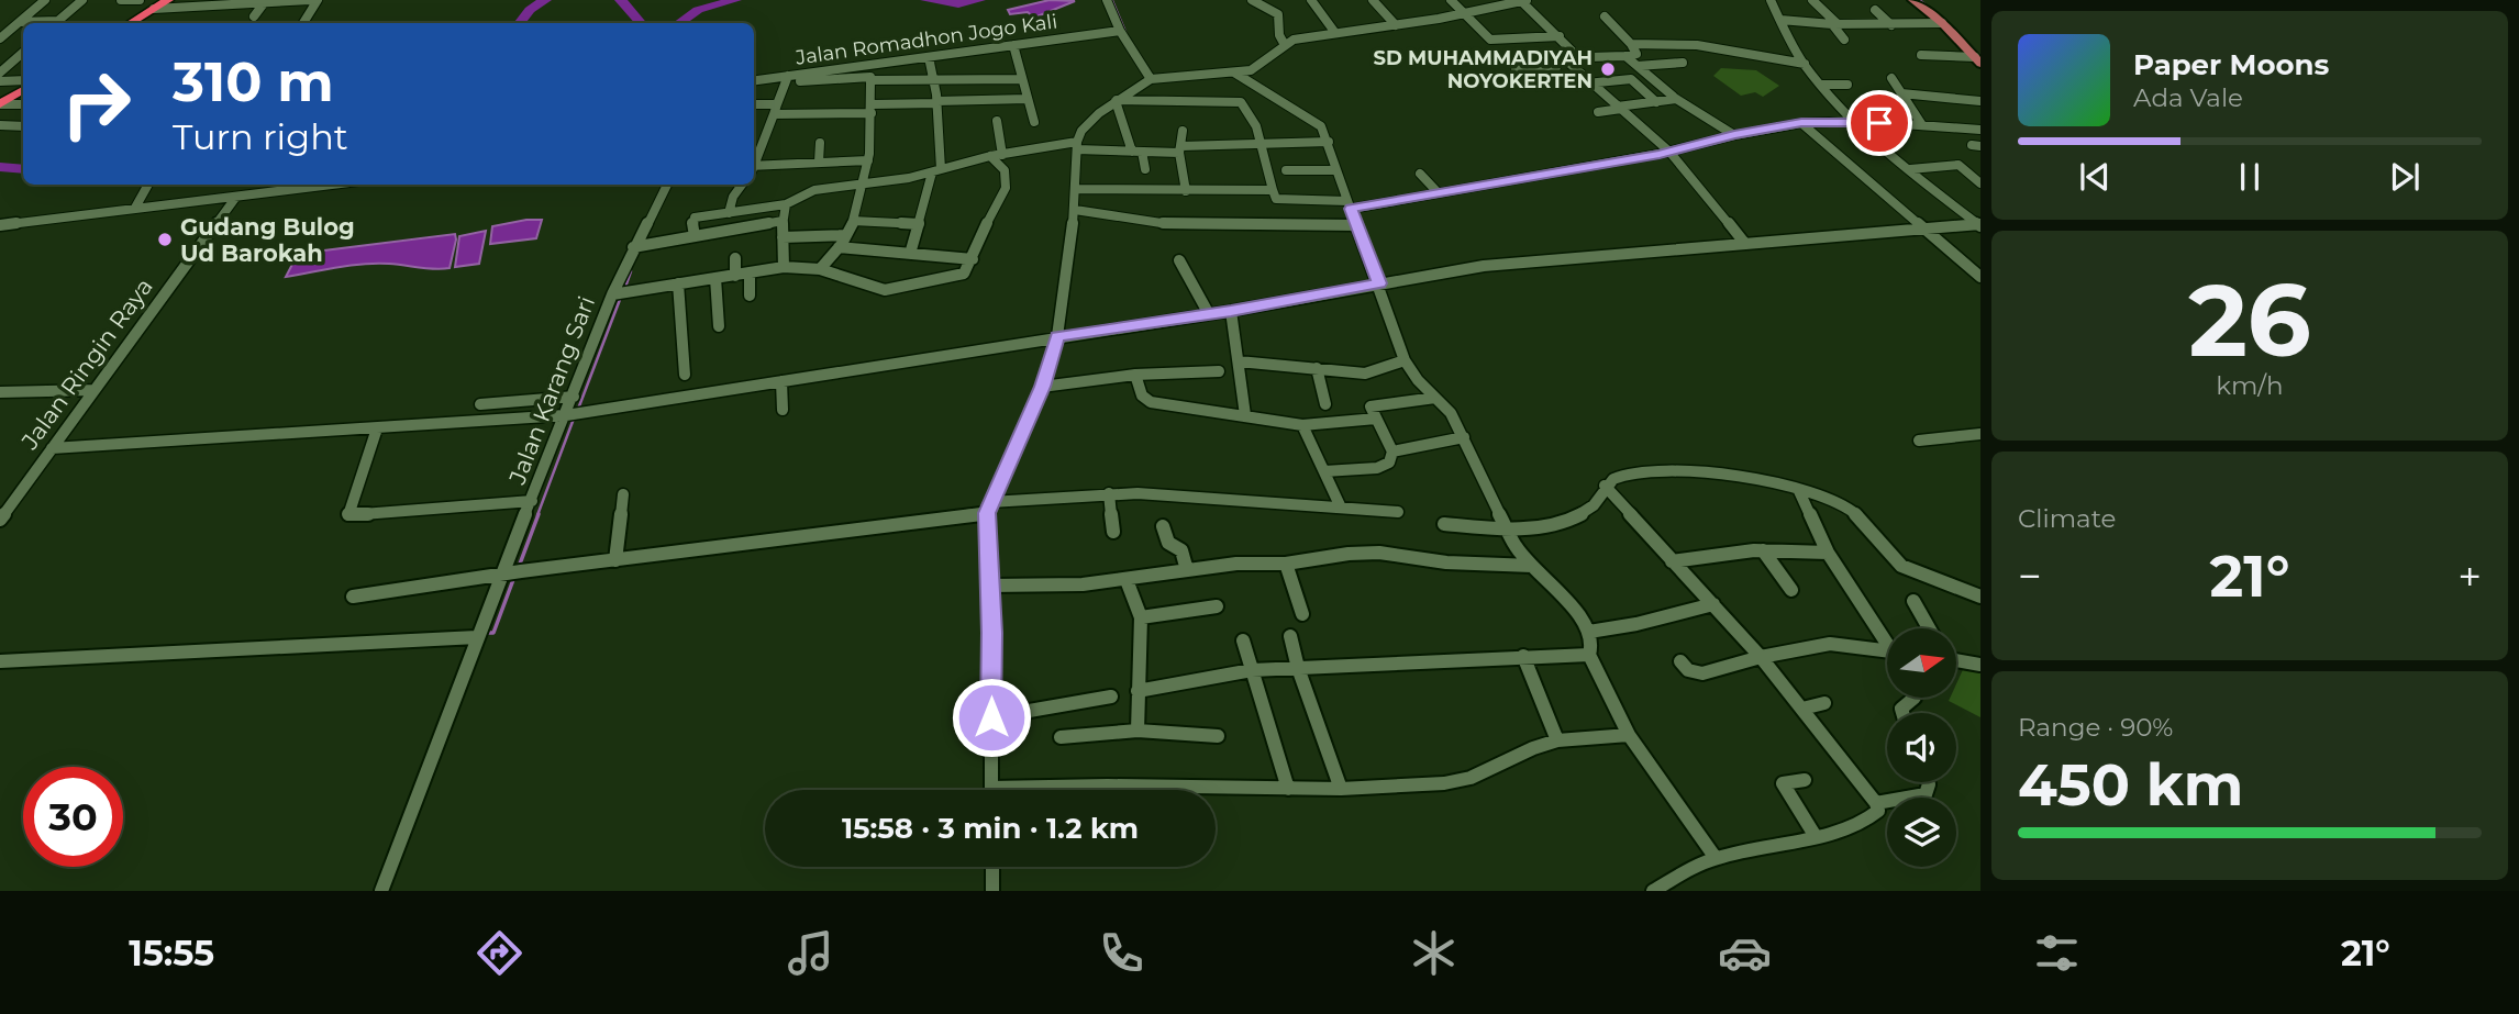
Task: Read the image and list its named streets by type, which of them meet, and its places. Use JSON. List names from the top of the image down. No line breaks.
{"streets":{"street":["Jalan Romadhon Jogo Kali","Jalan Ringin Raya","Jalan Karang Sari"]},"places":["SD MUHAMMADIYAH NOYOKERTEN","Gudang Bulog Ud Barokah"],"north":"right","page":{"turn":["310 m","Turn right"],"song":["Paper Moons","Ada Vale"],"tile":[["26","km/h"],"Climate",["Range · 90%","450 km"]],"heat":["−","21°","+"],"limit":"30","trip":"15:58 · 3 min · 1.2 km","tabs":["15:55","21°"]}}
